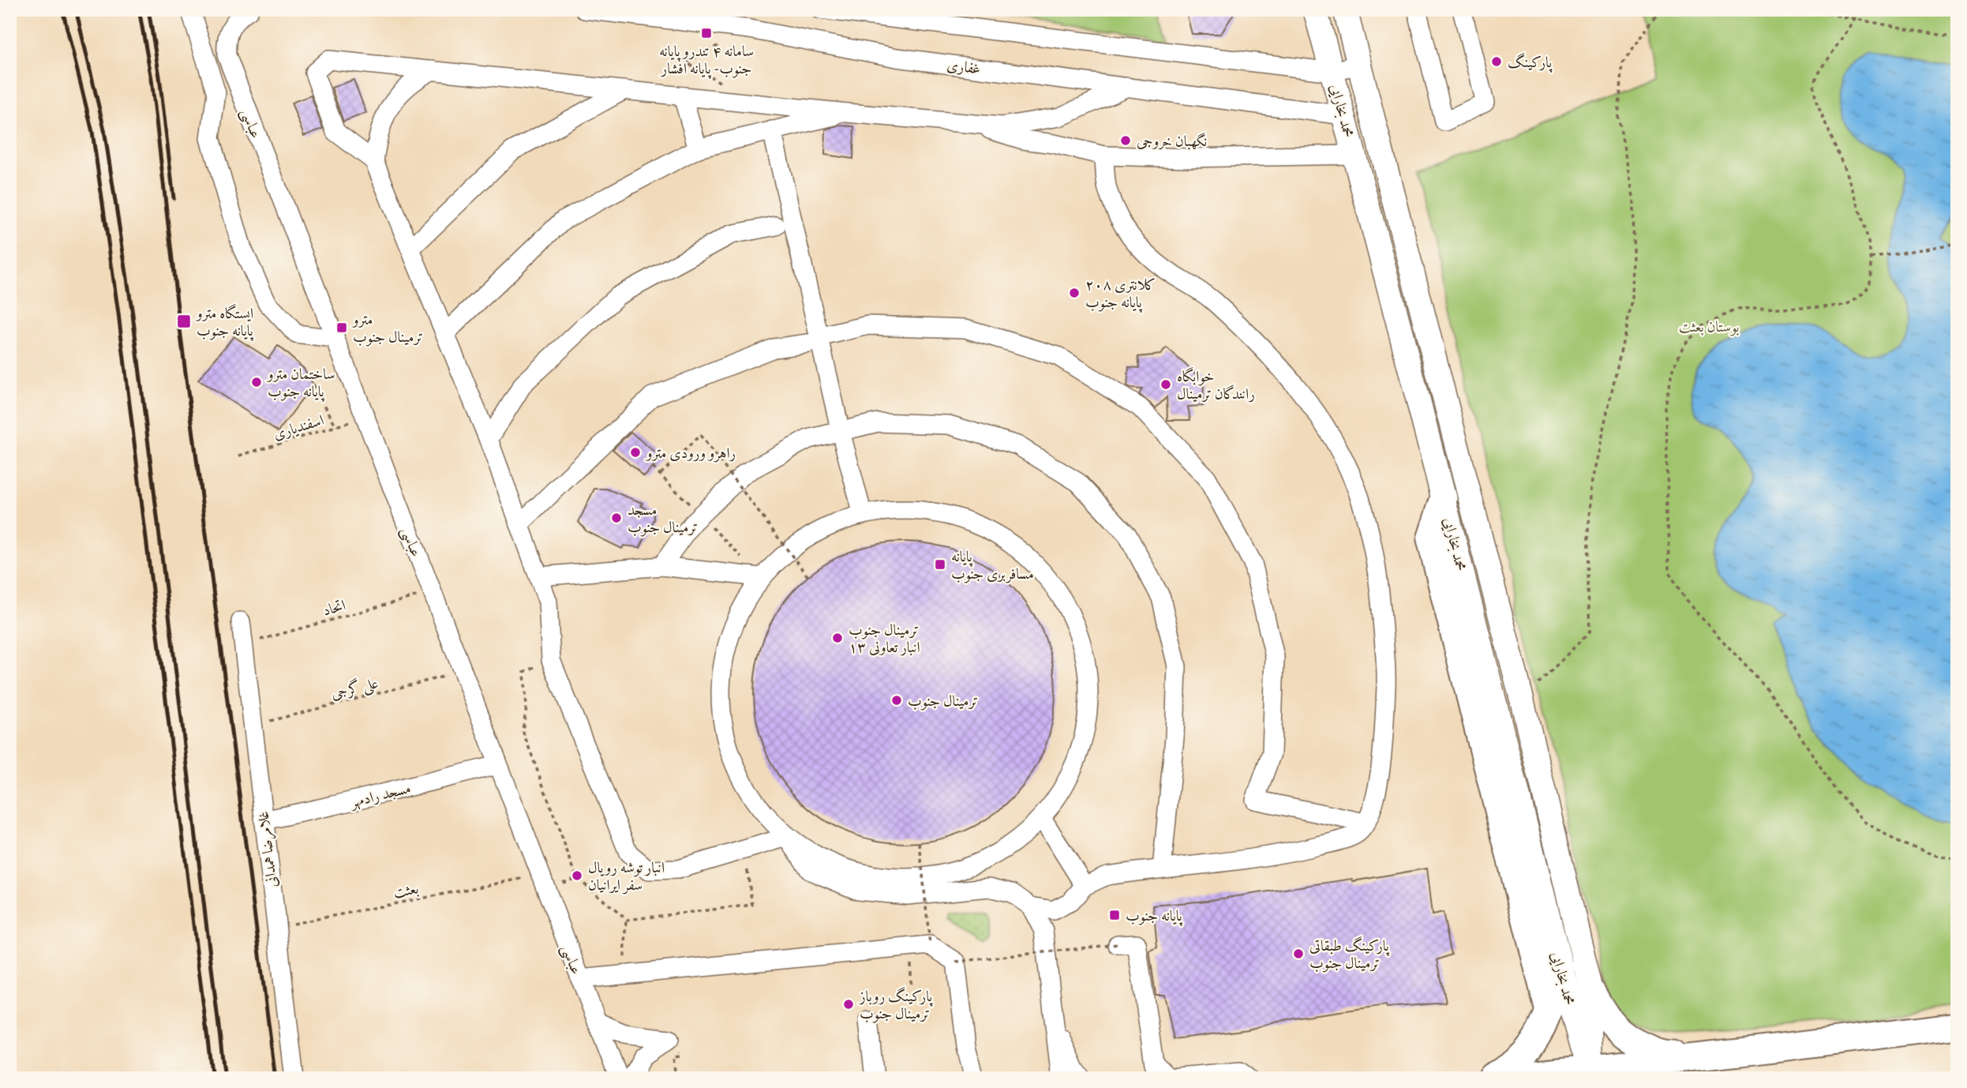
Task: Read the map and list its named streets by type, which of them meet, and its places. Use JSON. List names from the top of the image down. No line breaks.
{"streets":{"main road":["محمد بخارایی"],"street":["غفاری","عباسی","مسجد رادمهر","غلامرضا همدانی"],"path":["اسفندیاری","اتحاد","علی گرجی","بعثت"]},"crossings":[["غفاری","محمد بخارایی"],["عباسی","اسفندیاری"],["عباسی","اتحاد"],["عباسی","علی گرجی"],["عباسی","مسجد رادمهر"],["عباسی","بعثت"],["اتحاد","غلامرضا همدانی"],["علی گرجی","غلامرضا همدانی"],["مسجد رادمهر","غلامرضا همدانی"],["غلامرضا همدانی","بعثت"]],"parks":["بوستان بعثت"],"places":{"transit":["سامانه ۴ تندرو پایانه جنوب- پایانه افشار","ایستگاه مترو پایانه جنوب","مترو ترمینال جنوب","پایانه مسافربری جنوب","پایانه جنوب"],"other":["پارکینگ","نگهبان خروجی","کلانتری ۲۰۸ پایانه جنوب","ساختمان مترو پایانه جنوب","خوابگاه رانندگان ترمینال","راهرو ورودی مترو","مسجد ترمینال جنوب","ترمینال جنوب انبار تعاونی ۱۳","ترمینال جنوب","انبار توشه رویال سفر ایرانیان","پارکینگ طبقاتی ترمینال جنوب","پارکینگ روباز ترمینال جنوب"]}}
